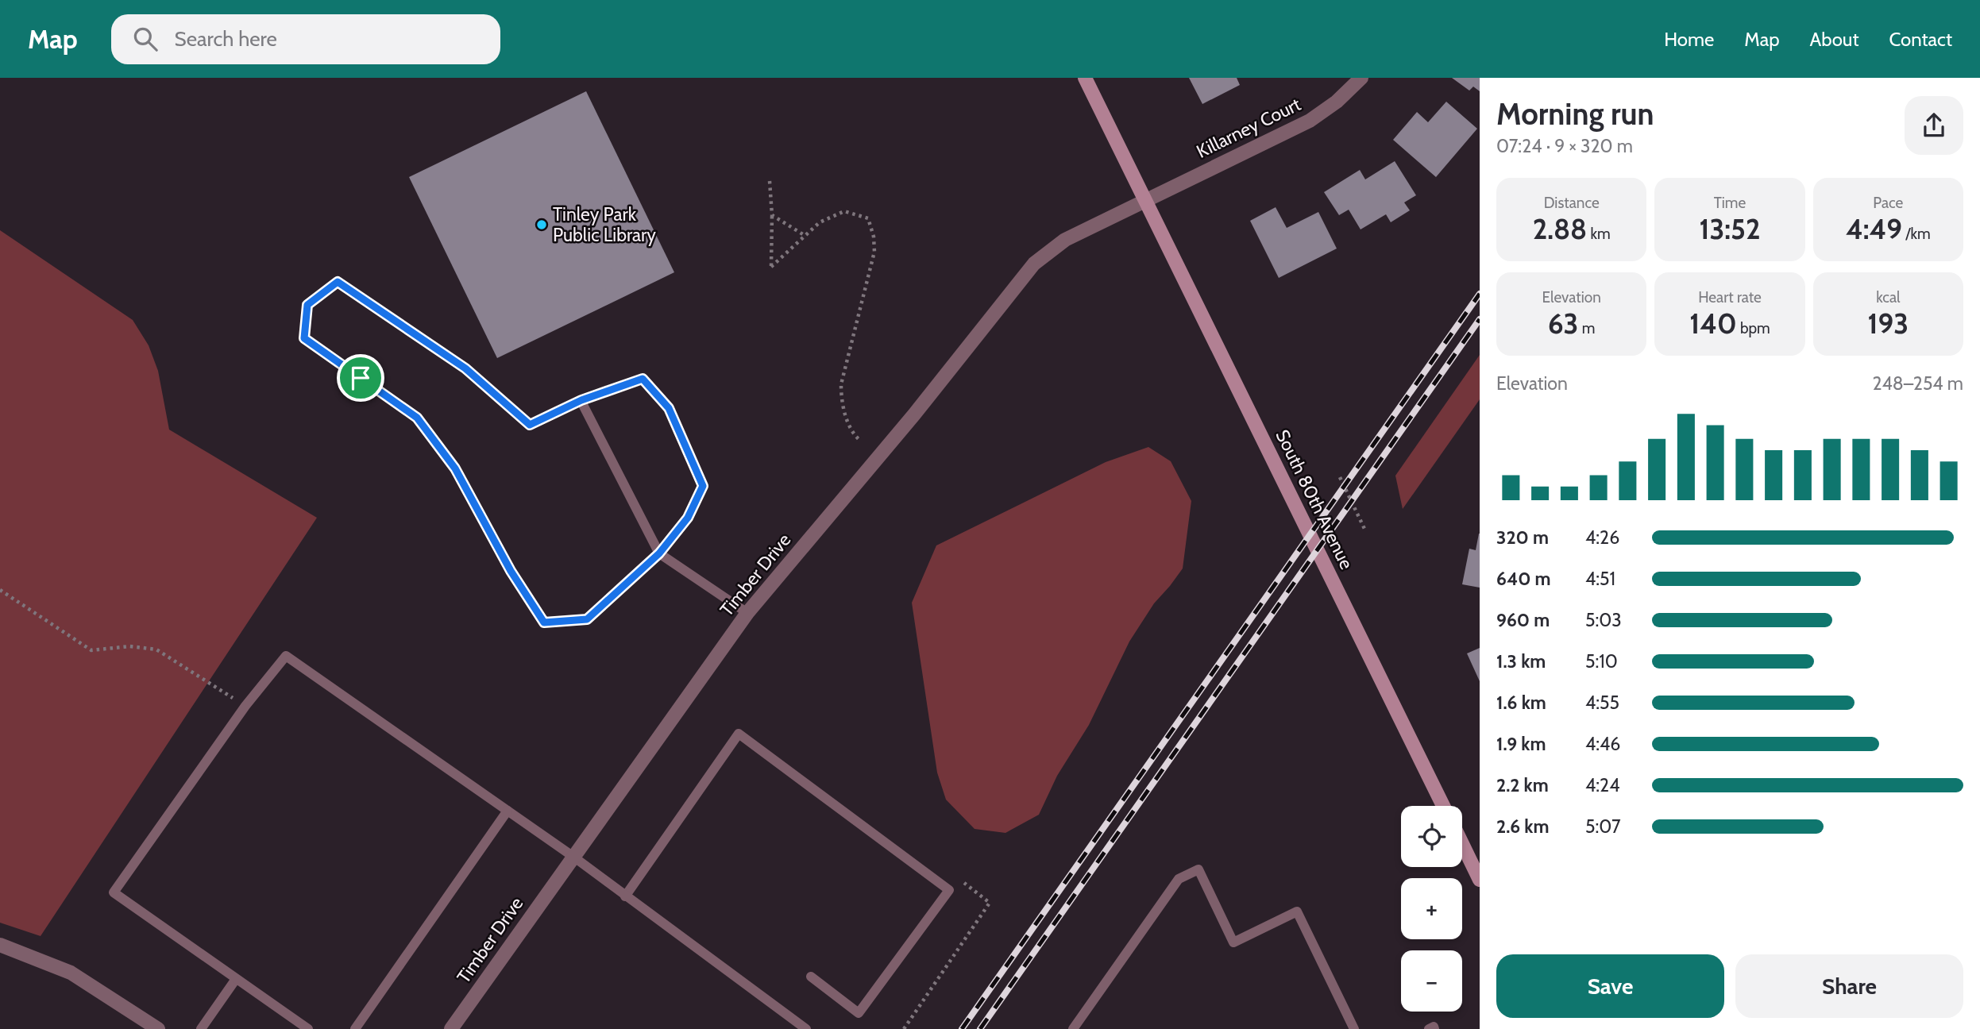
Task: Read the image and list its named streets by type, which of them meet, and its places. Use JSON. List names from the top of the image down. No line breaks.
{"streets":{"street":["Killarney Court","South 80th Avenue","Timber Drive"]},"crossings":[["Killarney Court","South 80th Avenue"],["Killarney Court","Timber Drive"],["South 80th Avenue","Timber Drive"]],"places":["Tinley Park Public Library"],"page":{"header":"Map","search":"Search here","nav":["Home","Map","About","Contact"],"heading":["Morning run","07:24 · 9 × 320 m"],"stats":[["Distance","2.88 km"],["Time","13:52"],["Pace","4:49 /km"],["Elevation","63 m"],["Heart rate","140 bpm"],["kcal","193"]],"chart":["Elevation","248–254 m"],"list":[{"name":"320 m","note":"4:26"},{"name":"640 m","note":"4:51"},{"name":"960 m","note":"5:03"},{"name":"1.3 km","note":"5:10"},{"name":"1.6 km","note":"4:55"},{"name":"1.9 km","note":"4:46"},{"name":"2.2 km","note":"4:24"},{"name":"2.6 km","note":"5:07"}],"map_buttons":["+","−"],"buttons":["Save","Share"]}}
